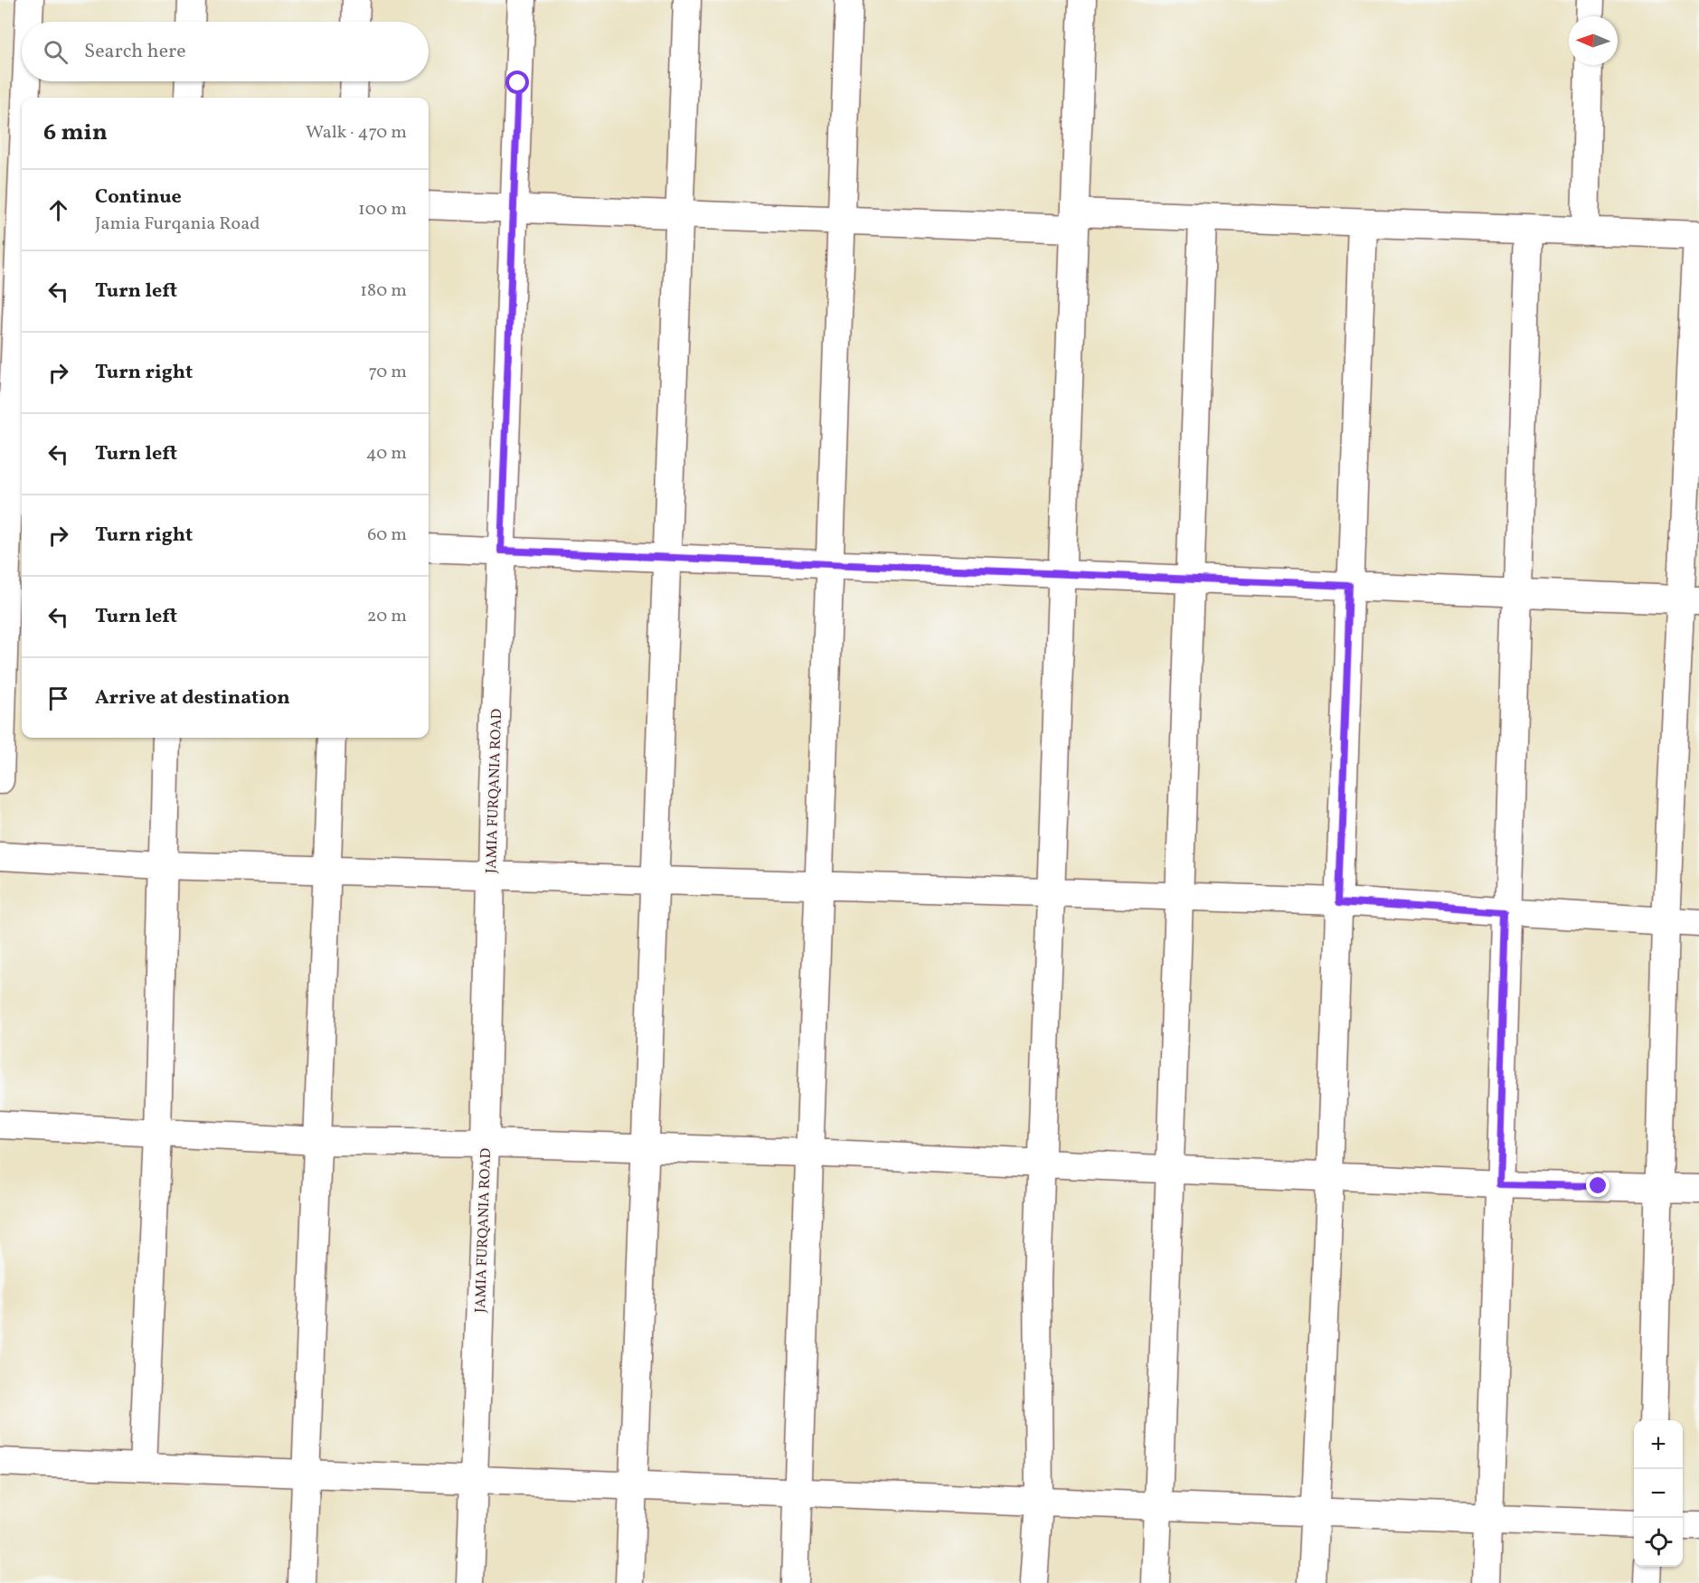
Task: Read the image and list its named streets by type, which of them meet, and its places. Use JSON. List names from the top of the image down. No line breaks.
{"streets":{"street":["JAMIA FURQANIA ROAD"]},"north":"left","page":{"search":"Search here","heading":["6 min","Walk · 470 m"],"list":[["Continue","Jamia Furqania Road","100 m"],["Turn left","180 m"],["Turn right","70 m"],["Turn left","40 m"],["Turn right","60 m"],["Turn left","20 m"],"Arrive at destination"],"map_buttons":["+","−"]}}
